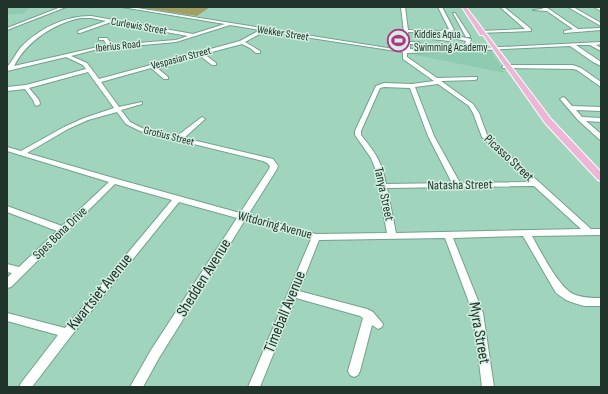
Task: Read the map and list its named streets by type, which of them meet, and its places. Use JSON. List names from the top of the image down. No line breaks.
{"streets":{"street":["Curlewis Street","Wekker Street","Iberius Road","Vespasian Street","Grotius Street","Picasso Street","Natasha Street","Tanya Street","Witdoring Avenue","Spes Bona Drive","Shedden Avenue","Kwartsiet Avenue","Timeball Avenue","Myra Street"]},"crossings":[["Curlewis Street","Iberius Road"],["Wekker Street","Iberius Road"],["Wekker Street","Vespasian Street"],["Wekker Street","Picasso Street"],["Iberius Road","Grotius Street"],["Vespasian Street","Grotius Street"],["Grotius Street","Shedden Avenue"],["Picasso Street","Natasha Street"],["Picasso Street","Witdoring Avenue"],["Natasha Street","Tanya Street"],["Tanya Street","Witdoring Avenue"],["Witdoring Avenue","Spes Bona Drive"],["Witdoring Avenue","Shedden Avenue"],["Witdoring Avenue","Kwartsiet Avenue"],["Witdoring Avenue","Timeball Avenue"],["Witdoring Avenue","Myra Street"]],"places":{"sports":["Kiddies Aqua Swimming Academy"]}}
